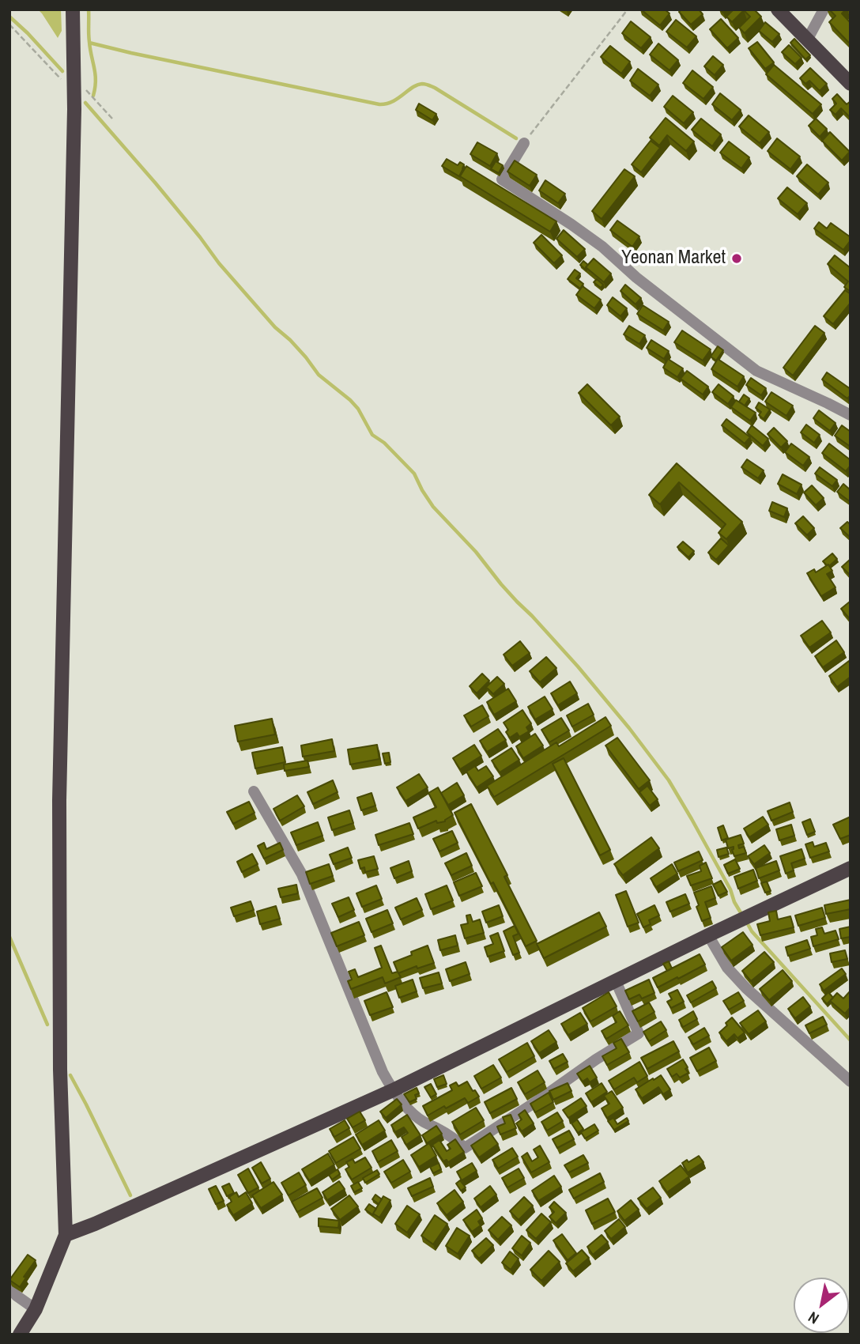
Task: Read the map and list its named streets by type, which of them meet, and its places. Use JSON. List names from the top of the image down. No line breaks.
{"places":["Yeonan Market"],"north":"bottom left"}
